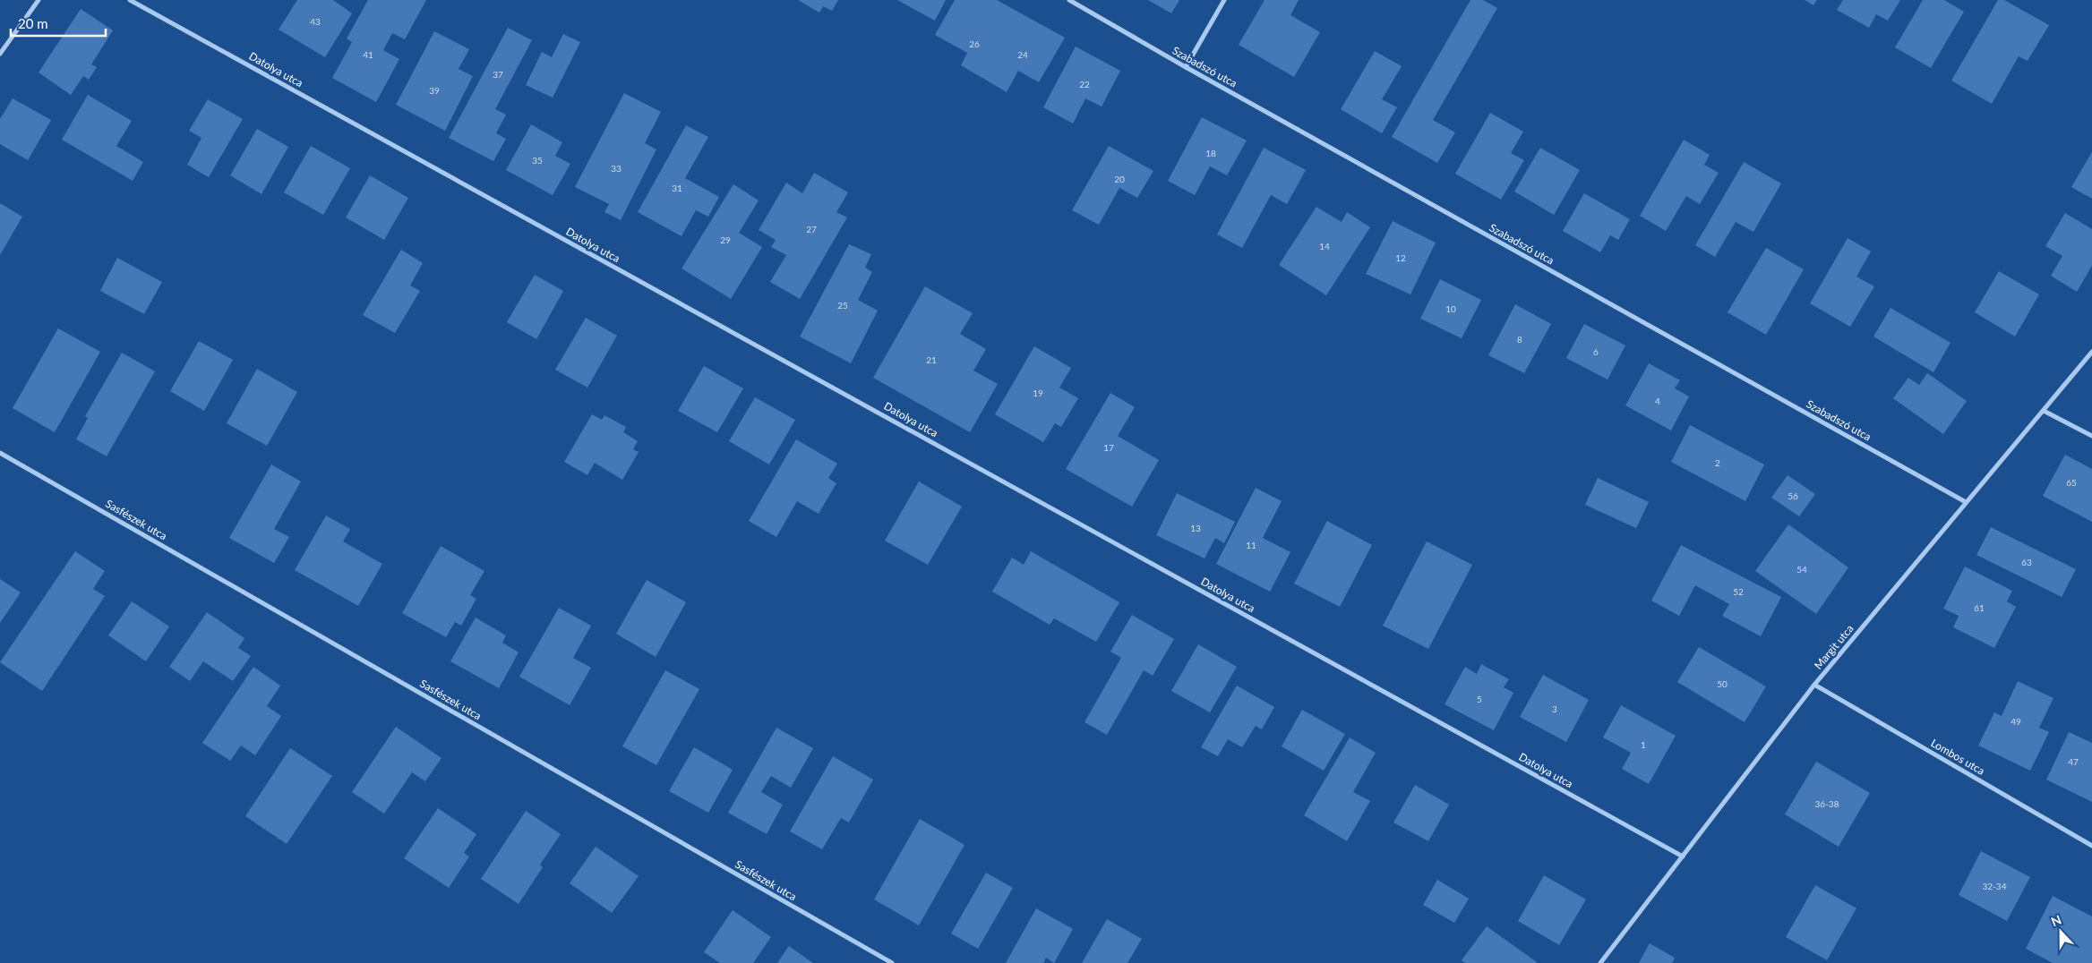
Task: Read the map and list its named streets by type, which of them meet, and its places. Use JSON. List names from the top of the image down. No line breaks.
{"streets":{"street":["Szabadszó utca","Datolya utca","Sasfészek utca","Margit utca","Lombos utca"]},"crossings":[["Szabadszó utca","Margit utca"],["Datolya utca","Margit utca"],["Margit utca","Lombos utca"]],"house_numbers":["43","26","41","24","37","22","39","18","35","33","20","31","27","29","14","12","25","10","8","6","21","19","4","17","2","65","56","13","11","63","54","52","61","50","5","3","49","1","47","36-38","32-34"],"scale_bar":"20 m","north":"top"}
